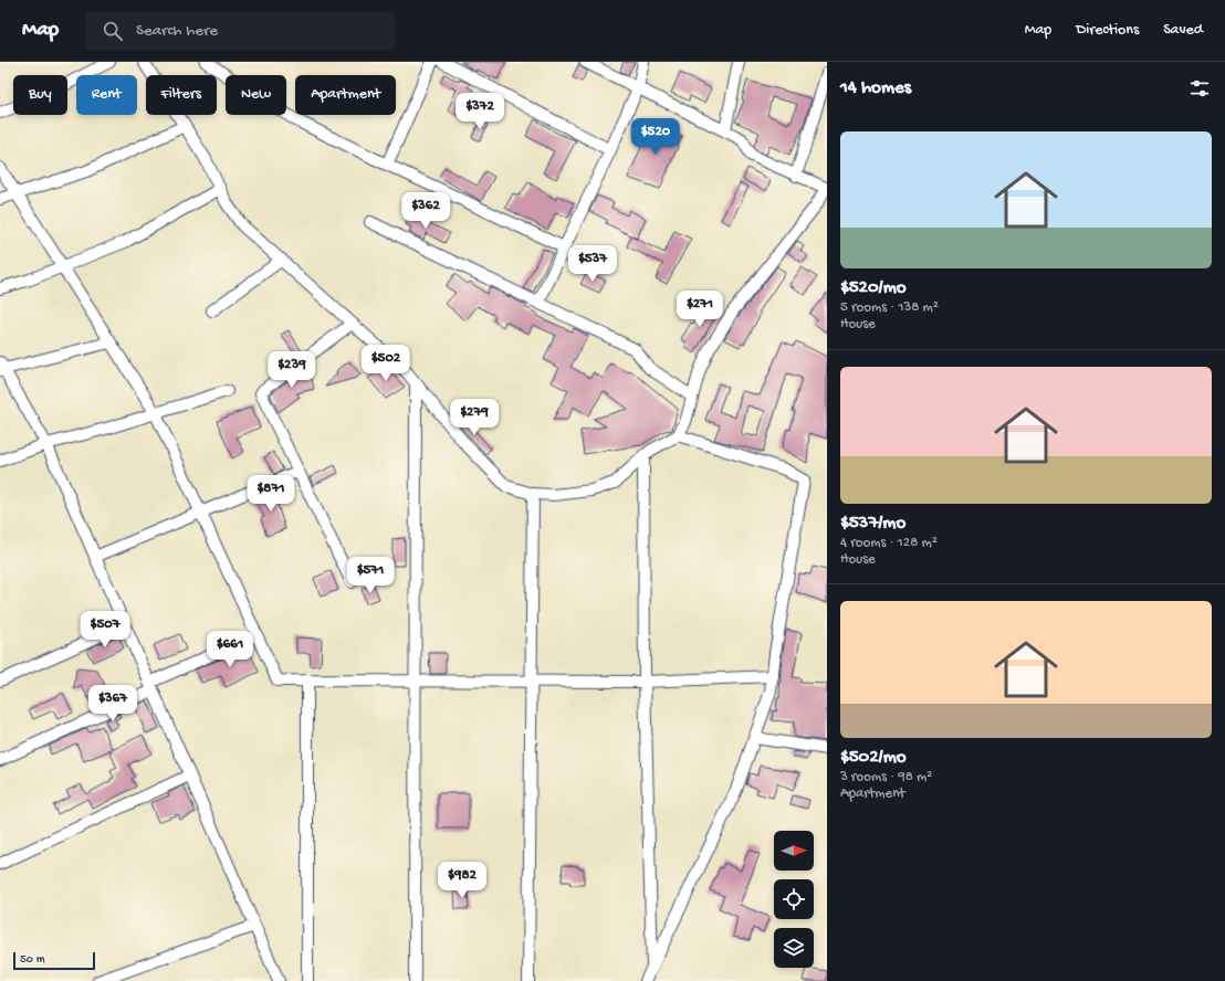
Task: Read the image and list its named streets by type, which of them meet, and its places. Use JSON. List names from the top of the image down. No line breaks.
{"scale_bar":"50 m","north":"right","page":{"header":"Map","search":"Search here","nav":["Map","Directions","Saved"],"heading":"14 homes","chip":["Buy","Rent","Filters","New","Apartment"],"price":["$372","$520","$362","$537","$271","$502","$239","$279","$871","$571","$507","$661","$367","$982"],"list":[{"name":"$520/mo","note":"5 rooms · 138 m² · House"},{"name":"$537/mo","note":"4 rooms · 128 m² · House"},{"name":"$502/mo","note":"3 rooms · 98 m² · Apartment"}],"scale":"50 m"}}
